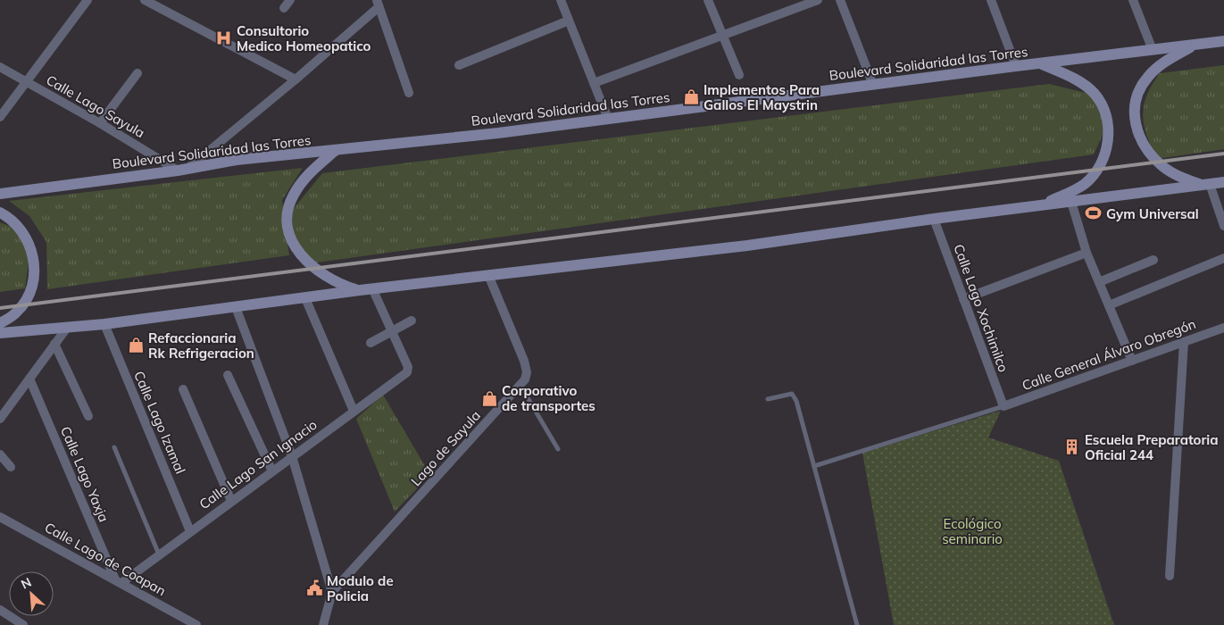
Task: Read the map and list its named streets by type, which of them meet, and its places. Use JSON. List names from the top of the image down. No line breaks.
{"streets":{"main road":["Boulevard Solidaridad las Torres"],"street":["Calle Lago Sayula","Calle Lago Xochimilco","Calle General Álvaro Obregón","Calle Lago Izamal","Lago de Sayula","Calle Lago San Ignacio","Calle Lago Yaxja","Calle Lago de Coapan"]},"crossings":[["Boulevard Solidaridad las Torres","Calle Lago Sayula"],["Calle Lago Xochimilco","Calle General Álvaro Obregón"],["Calle Lago Izamal","Calle Lago San Ignacio"],["Calle Lago San Ignacio","Calle Lago Yaxja"],["Calle Lago San Ignacio","Calle Lago de Coapan"],["Calle Lago Yaxja","Calle Lago de Coapan"]],"parks":["Ecológico seminario"],"places":{"hospital":["Consultorio Medico Homeopatico"],"shop":["Implementos Para Gallos El Maystrin","Refaccionaria Rk Refrigeracion","Corporativo de transportes"],"sports":["Gym Universal"],"building":["Escuela Preparatoria Oficial 244"],"public building":["Modulo de Policia"]},"north":"top left"}
